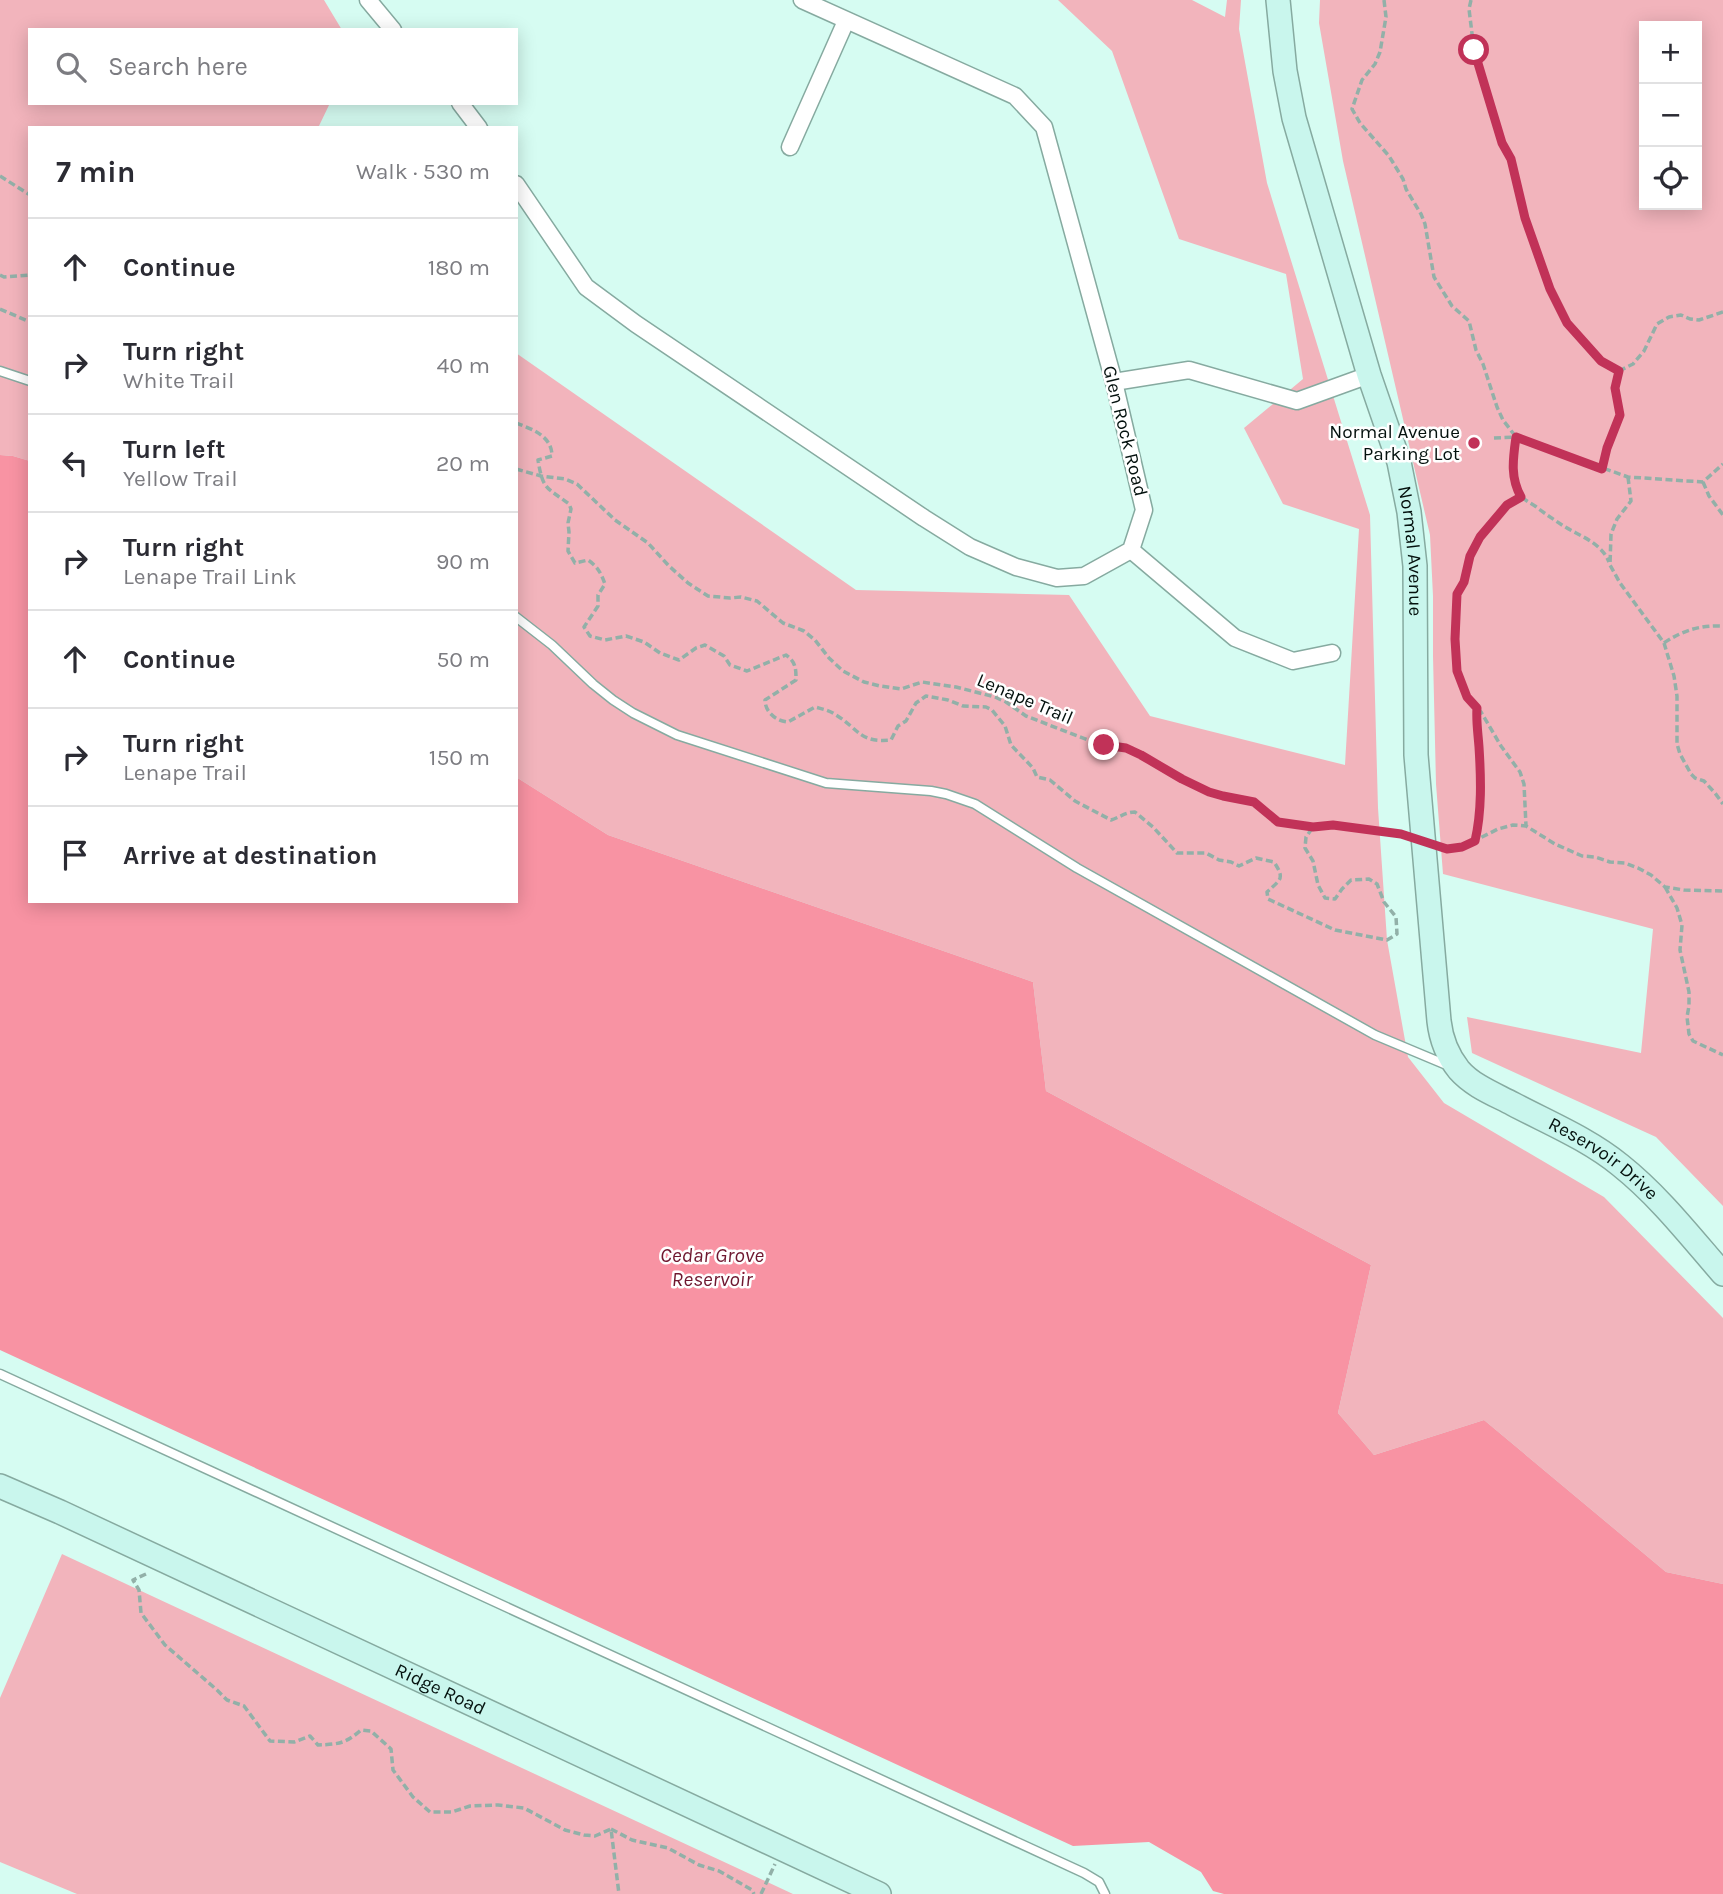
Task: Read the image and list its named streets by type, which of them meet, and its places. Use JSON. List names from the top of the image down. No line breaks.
{"streets":{"street":["Glen Rock Road","Normal Avenue","Reservoir Drive","Ridge Road"],"path":["Lenape Trail"]},"crossings":[["Normal Avenue","Lenape Trail"],["Normal Avenue","Reservoir Drive"]],"water":["Cedar Grove Reservoir"],"places":["Normal Avenue Parking Lot"],"page":{"map_buttons":["+","−"],"search":"Search here","heading":["7 min","Walk · 530 m"],"list":[["Continue","180 m"],["Turn right","White Trail","40 m"],["Turn left","Yellow Trail","20 m"],["Turn right","Lenape Trail Link","90 m"],["Continue","50 m"],["Turn right","Lenape Trail","150 m"],"Arrive at destination"]}}
